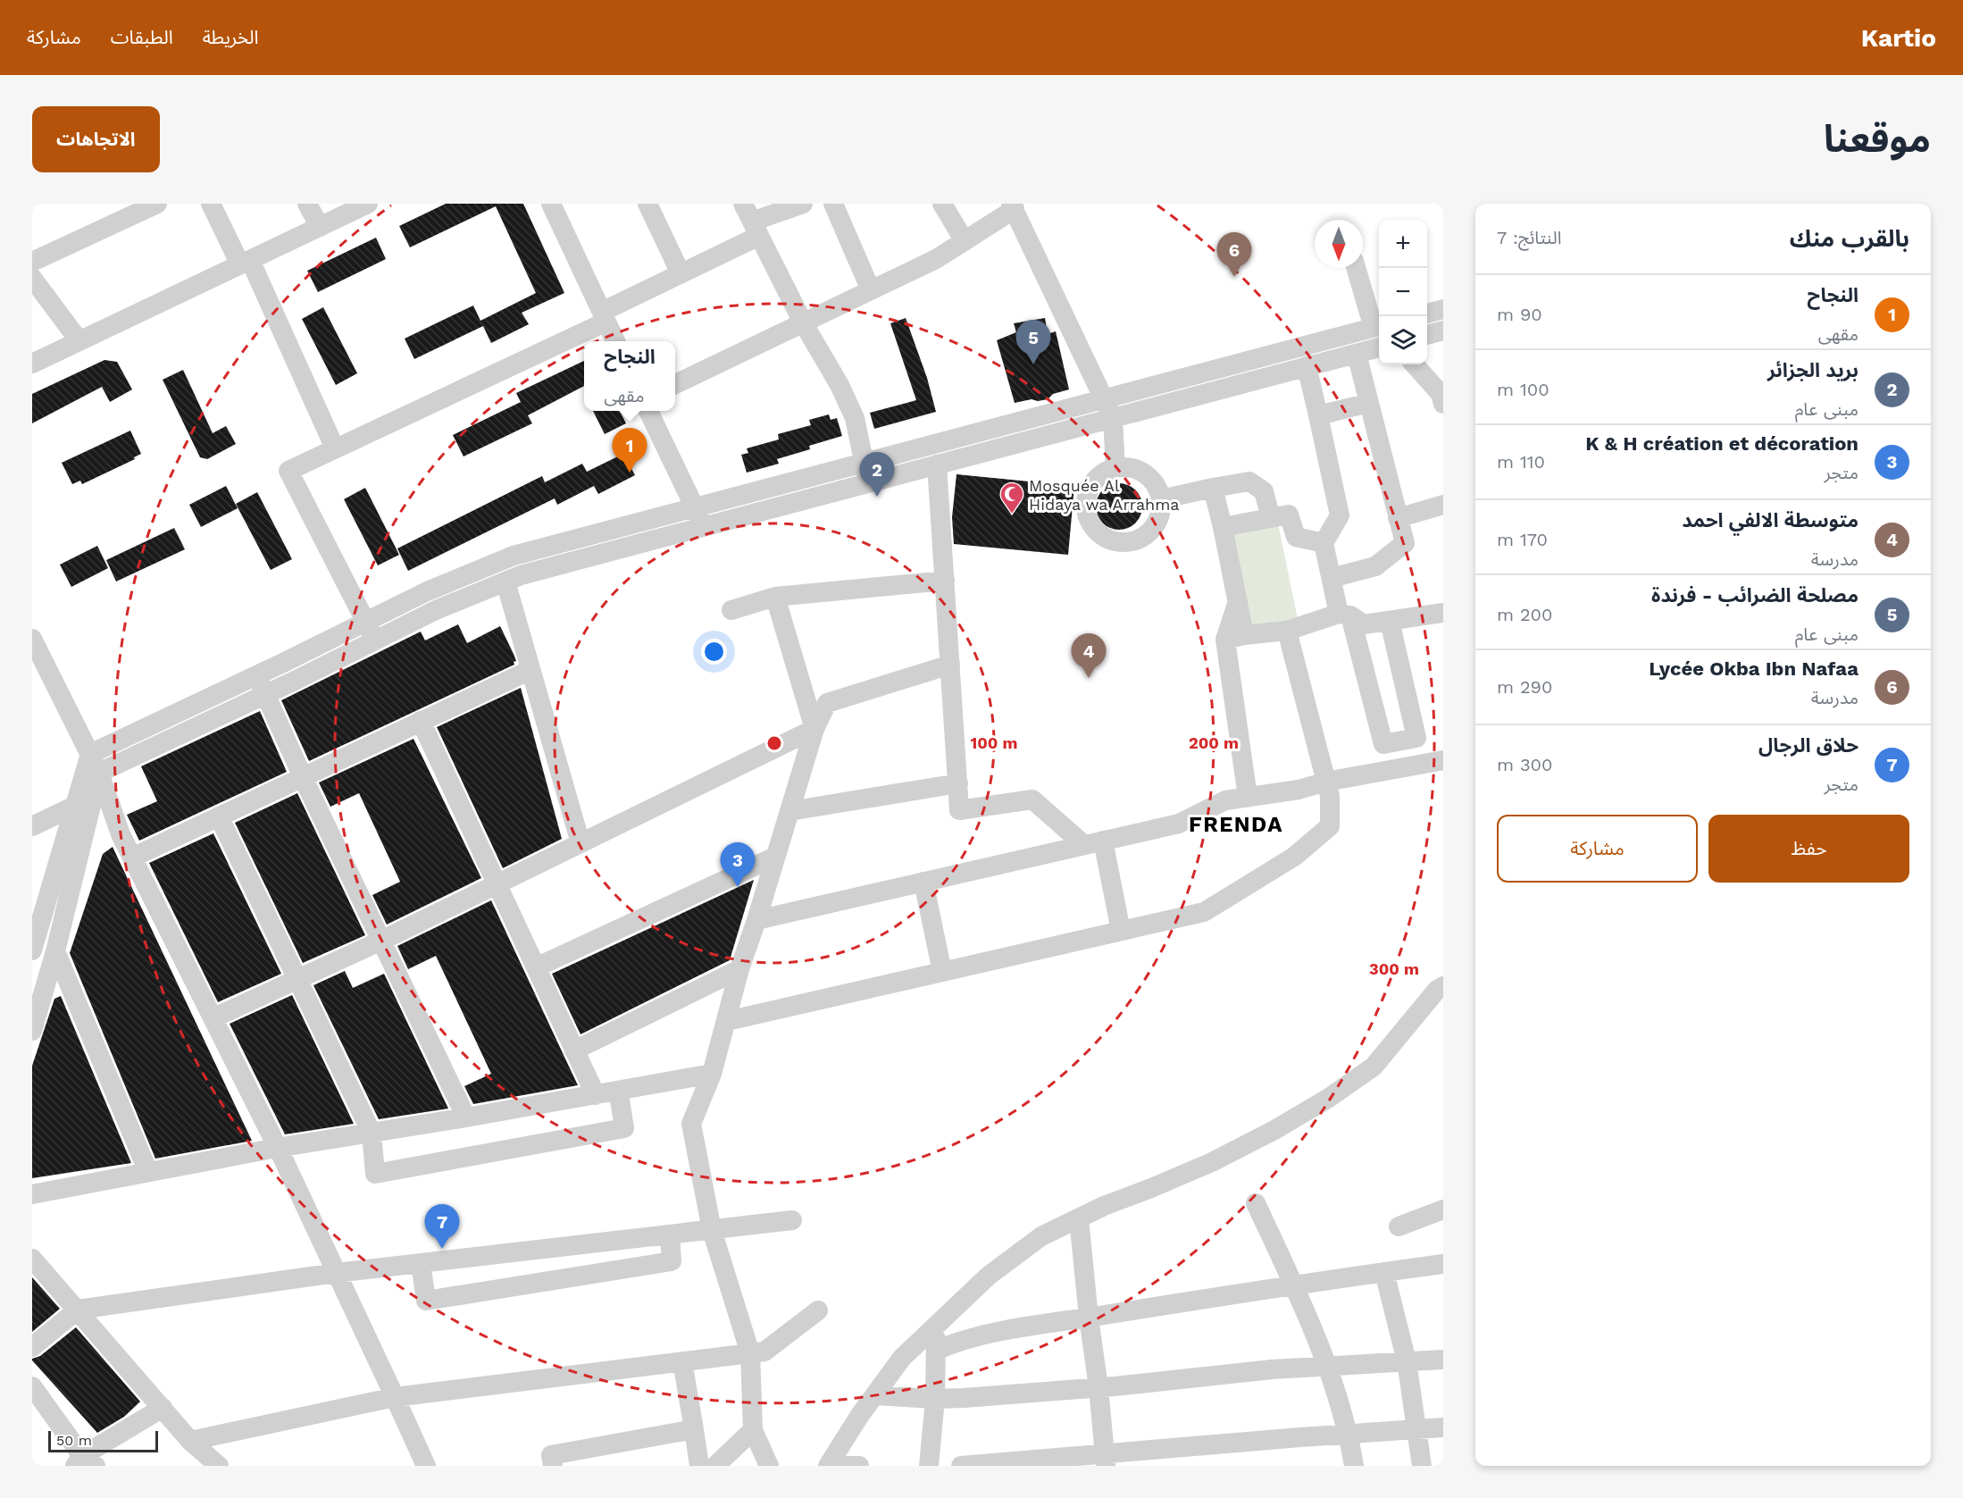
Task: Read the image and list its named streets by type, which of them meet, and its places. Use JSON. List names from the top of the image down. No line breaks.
{"districts":["FRENDA"],"places":{"mosque":["Mosquée Al Hidaya wa Arrahma"]},"scale_bar":"50 m","north":"bottom","page":{"header":"Kartio","nav":["الخريطة","الطبقات","مشاركة"],"title":"موقعنا","buttons":["الاتجاهات",["حفظ","مشاركة"]],"heading":["بالقرب منك","النتائج: 7"],"map_buttons":["+","−"],"pins":["6","5","1","2","4","3","7"],"list":[{"mark":"1","name":"النجاح","note":"مقهى","value":"90 m"},{"mark":"2","name":"بريد الجزائر","note":"مبنى عام","value":"100 m"},{"mark":"3","name":"K & H création et décoration","note":"متجر","value":"110 m"},{"mark":"4","name":"متوسطة الالفي احمد","note":"مدرسة","value":"170 m"},{"mark":"5","name":"مصلحة الضرائب - فرندة","note":"مبنى عام","value":"200 m"},{"mark":"6","name":"Lycée Okba Ibn Nafaa","note":"مدرسة","value":"290 m"},{"mark":"7","name":"حلاق الرجال","note":"متجر","value":"300 m"}],"popup":["النجاح","مقهى"],"scale":"50 m"},"rings":["100 m","200 m","300 m"]}
